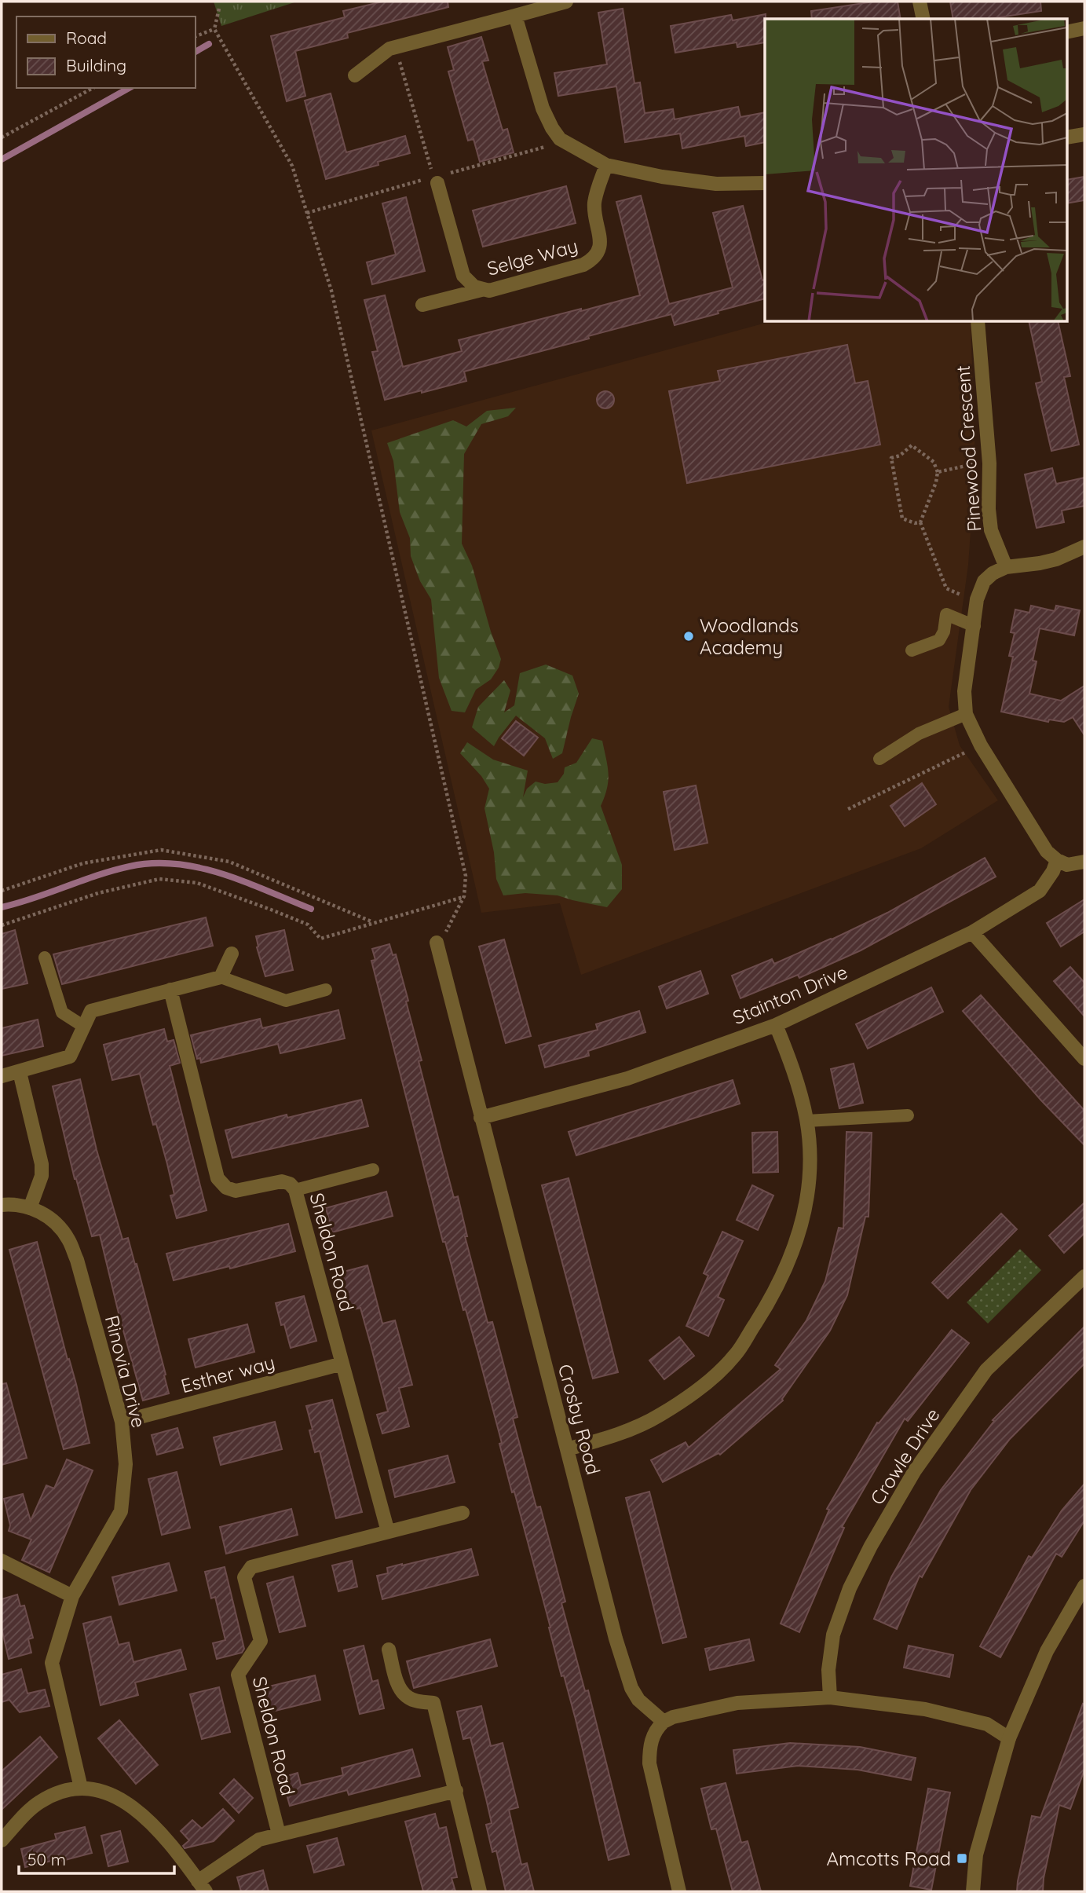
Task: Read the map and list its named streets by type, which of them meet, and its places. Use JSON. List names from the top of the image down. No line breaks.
{"streets":{"street":["Selge Way","Pinewood Crescent","Stainton Drive","Sheldon Road","Rinovia Drive","Esther way","Crosby Road","Crowle Drive"]},"crossings":[["Stainton Drive","Crosby Road"],["Sheldon Road","Esther way"],["Rinovia Drive","Esther way"]],"places":{"other":["Woodlands Academy"],"transit":["Amcotts Road"]},"legend":["Road","Building"],"scale_bar":"50 m"}
